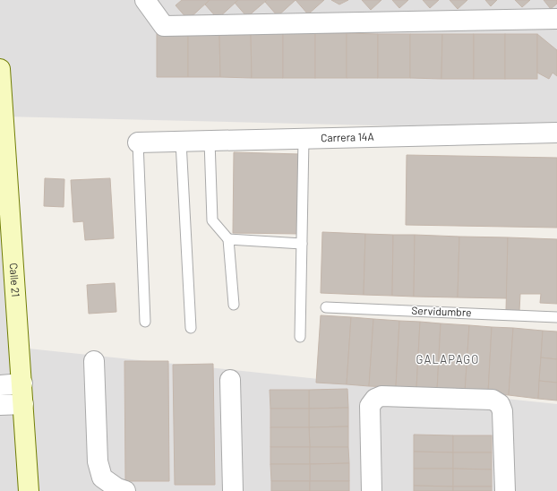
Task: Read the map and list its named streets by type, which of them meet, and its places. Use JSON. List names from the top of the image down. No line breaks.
{"streets":{"street":["Carrera 14A","Calle 21"],"lane":["Servidumbre"]},"districts":["GALAPAGO"]}
